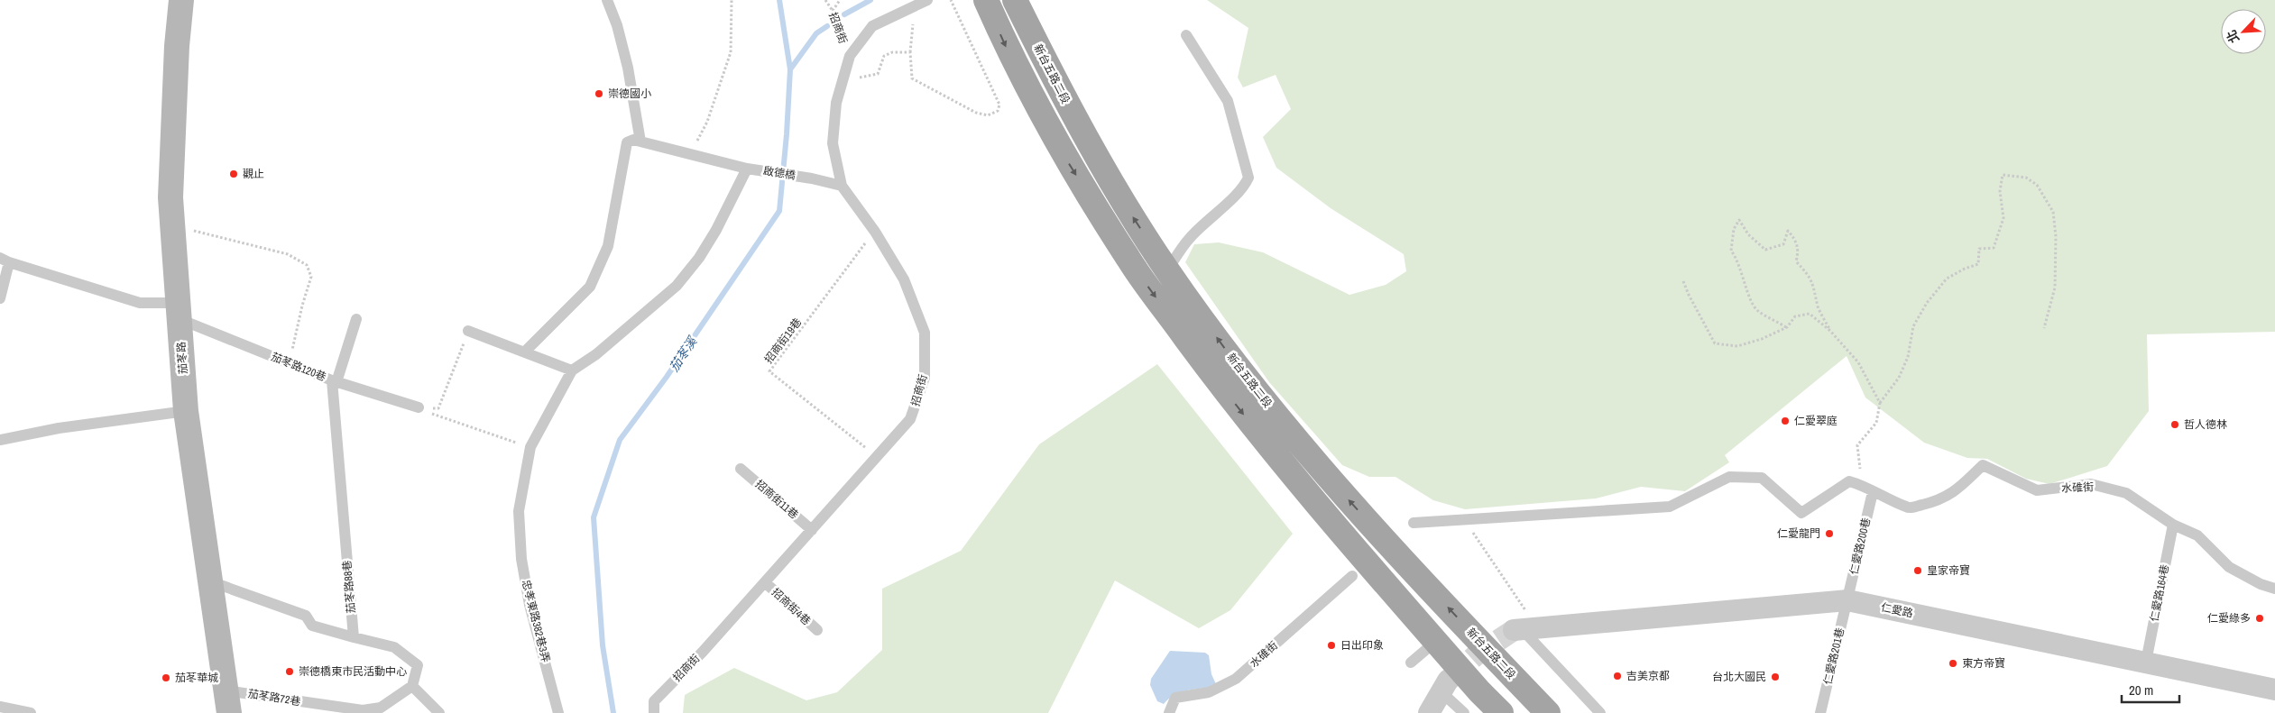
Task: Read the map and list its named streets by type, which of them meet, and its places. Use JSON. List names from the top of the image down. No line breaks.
{"streets":{"main road":["新台五路二段"],"street":["茄苳路","仁愛路"],"lane":["招商街","啟德橋","茄苳路120巷","水碓街","招商街11巷","仁愛路200巷","茄苳路88巷","仁愛路164巷","招商街4巷","忠孝東路382巷3弄","仁愛路201巷","茄苳路72巷"],"path":["招商街19巷"]},"crossings":[["招商街","啟德橋"],["招商街","招商街19巷"],["招商街","招商街11巷"],["招商街","招商街4巷"],["茄苳路","茄苳路120巷"],["茄苳路","茄苳路72巷"],["茄苳路120巷","茄苳路88巷"],["水碓街","仁愛路200巷"],["水碓街","仁愛路164巷"],["仁愛路200巷","仁愛路"],["仁愛路200巷","仁愛路201巷"],["仁愛路164巷","仁愛路"],["仁愛路","仁愛路201巷"]],"water":["茄苳溪"],"places":["崇德國小","觀止","仁愛翠庭","哲人德林","仁愛龍門","皇家帝寶","仁愛綠多","日出印象","東方帝寶","崇德橋東市民活動中心","吉美京都","台北大國民","茄苳華城"],"scale_bar":"20 m","north":"bottom left"}
